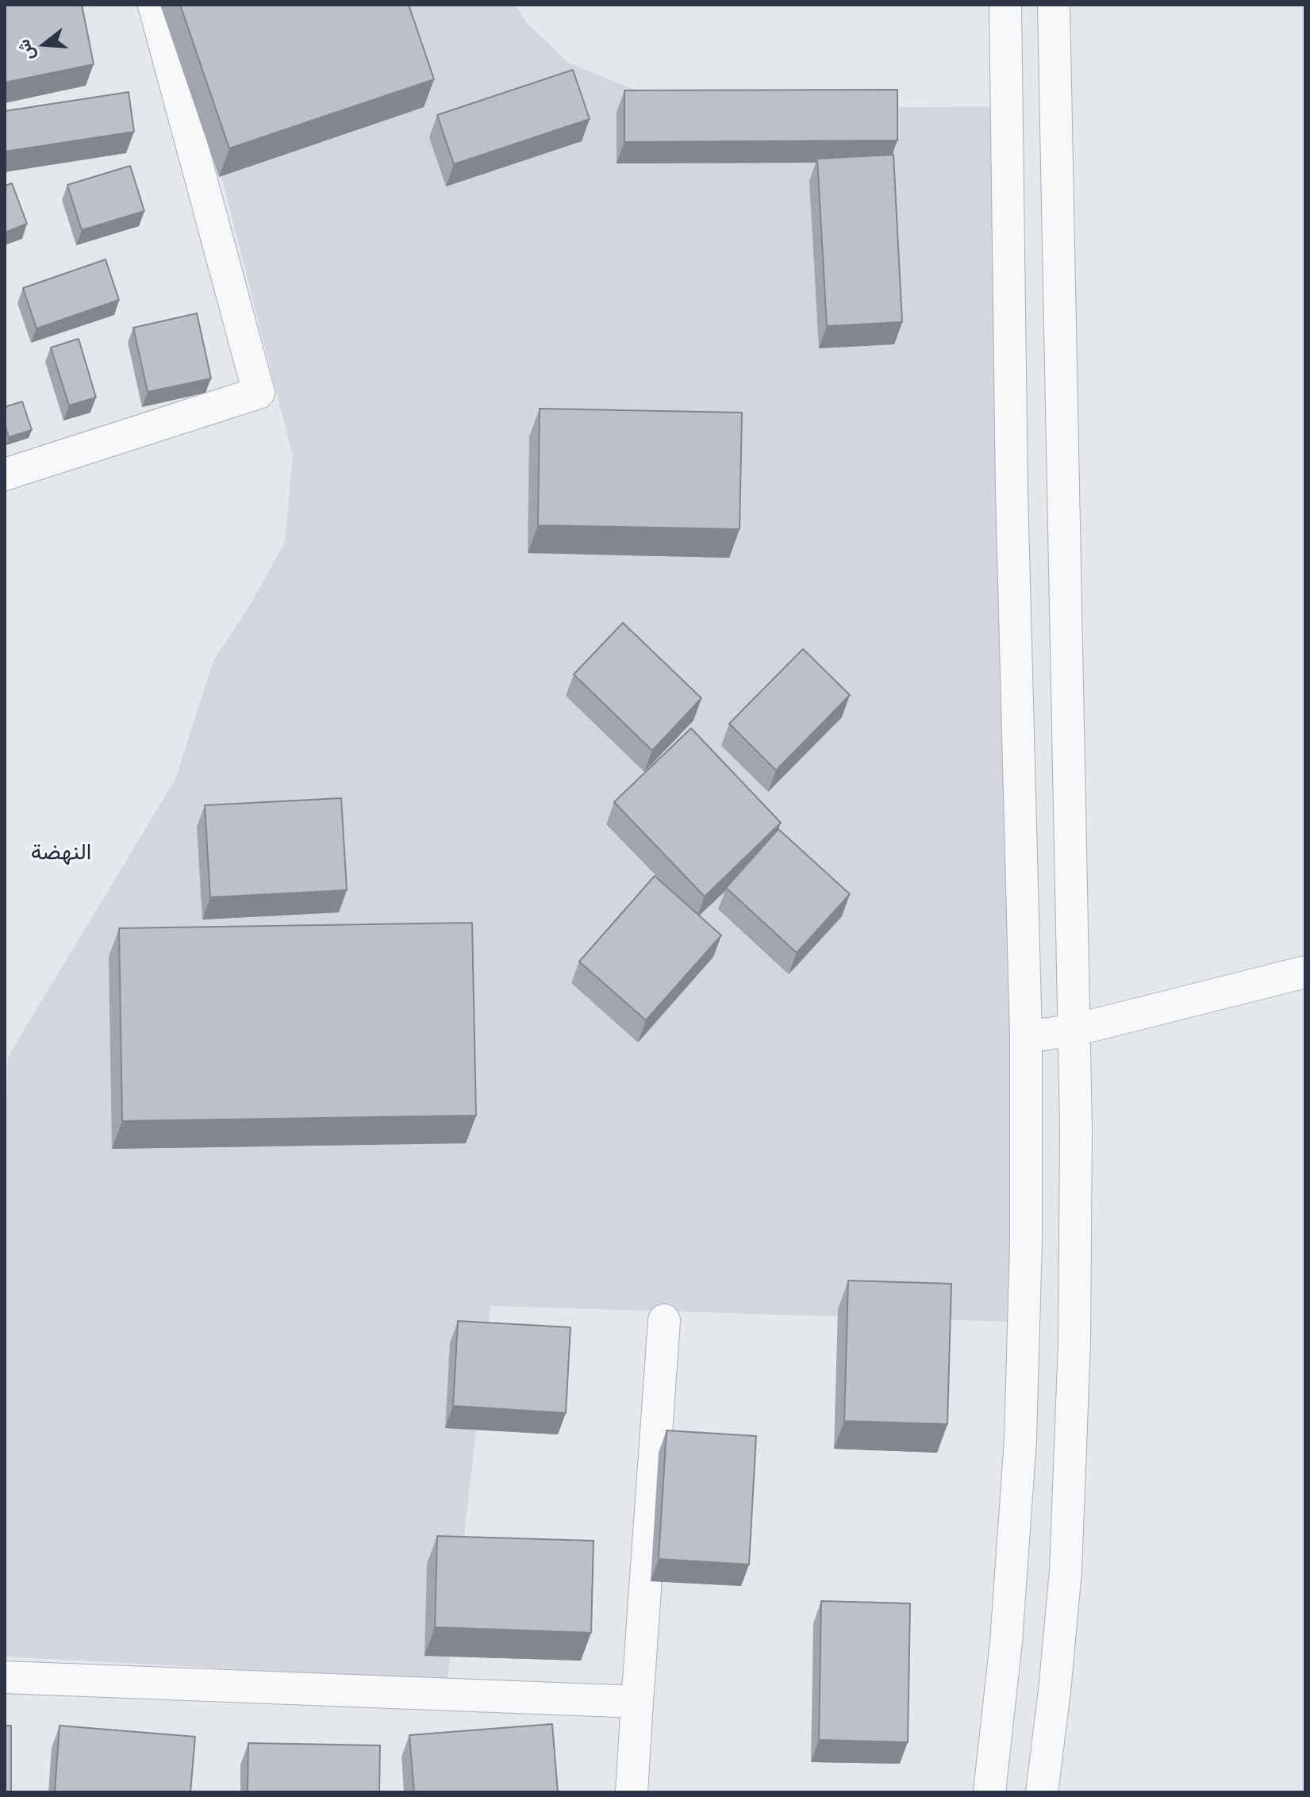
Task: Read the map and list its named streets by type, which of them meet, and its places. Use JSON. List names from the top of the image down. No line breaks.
{"districts":["النهضة"],"north":"left"}
